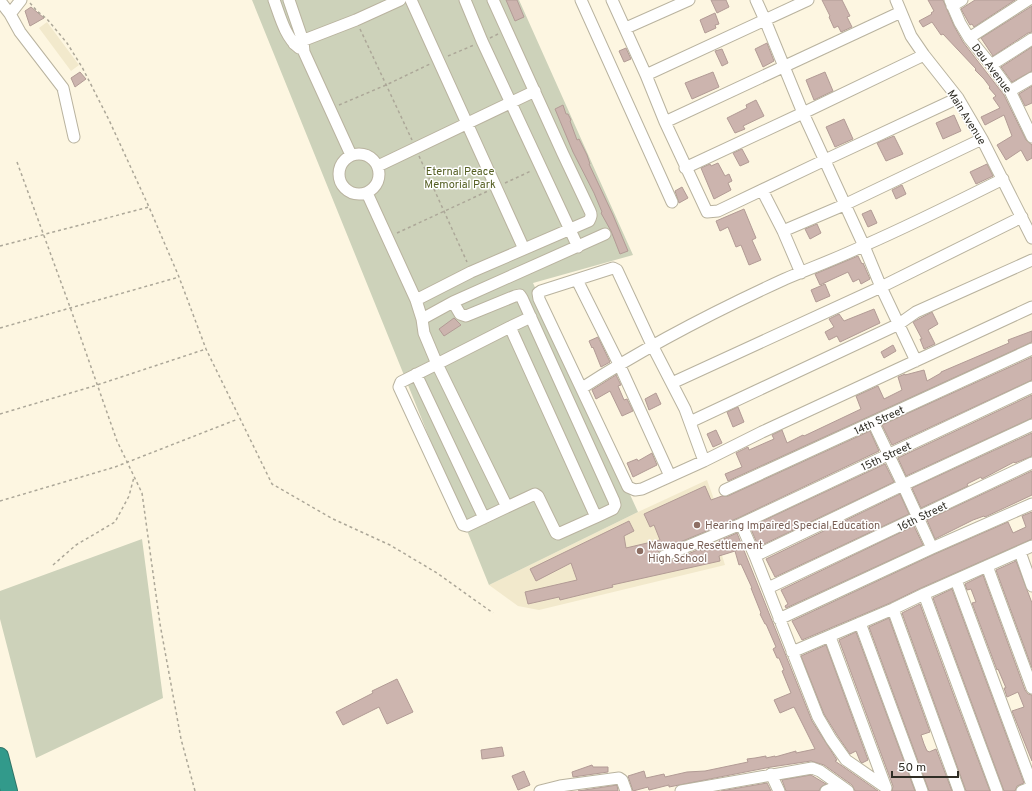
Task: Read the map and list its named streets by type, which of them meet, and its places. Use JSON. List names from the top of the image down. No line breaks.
{"streets":{"street":["Dau Avenue","Main Avenue","14th Street","15th Street","16th Street"]},"parks":["Eternal Peace Memorial Park"],"places":["Hearing Impaired Special Education","Mawaque Resettlement High School"],"scale_bar":"50 m"}
